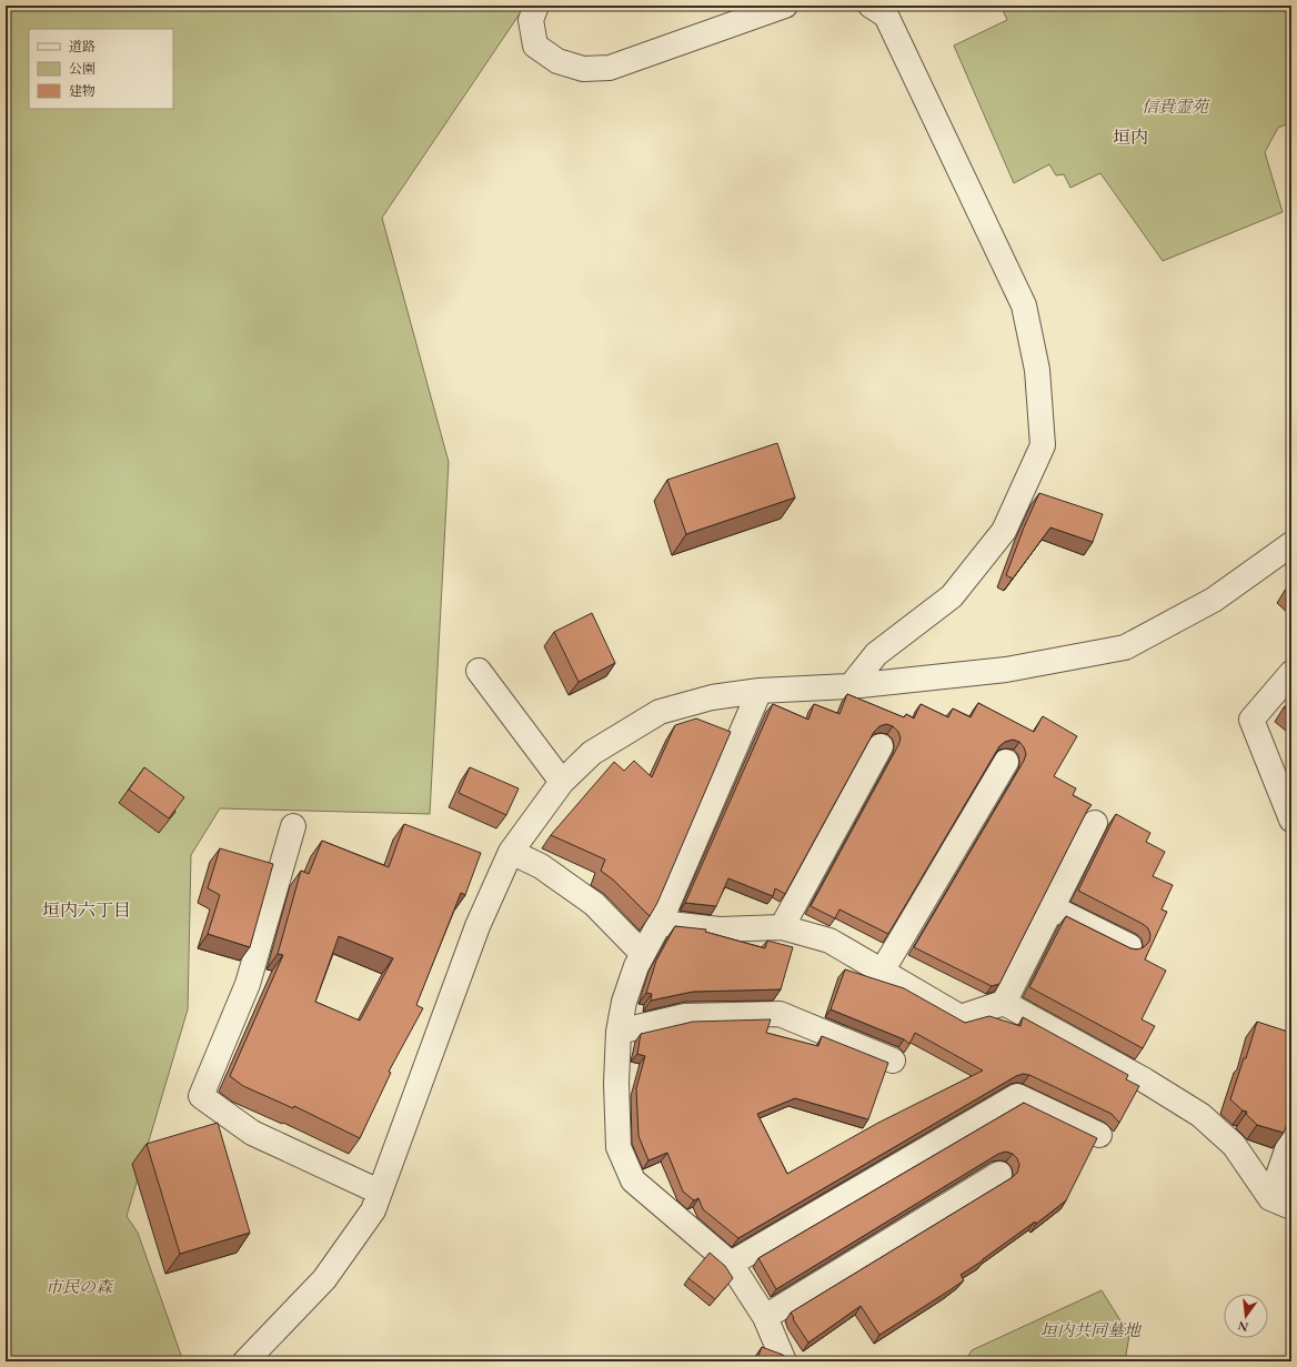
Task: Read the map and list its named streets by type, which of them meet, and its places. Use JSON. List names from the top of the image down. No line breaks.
{"districts":["垣内","垣内六丁目"],"parks":["信貴霊苑","市民の森","垣内共同墓地"],"legend":["道路","公園","建物"],"north":"bottom"}
